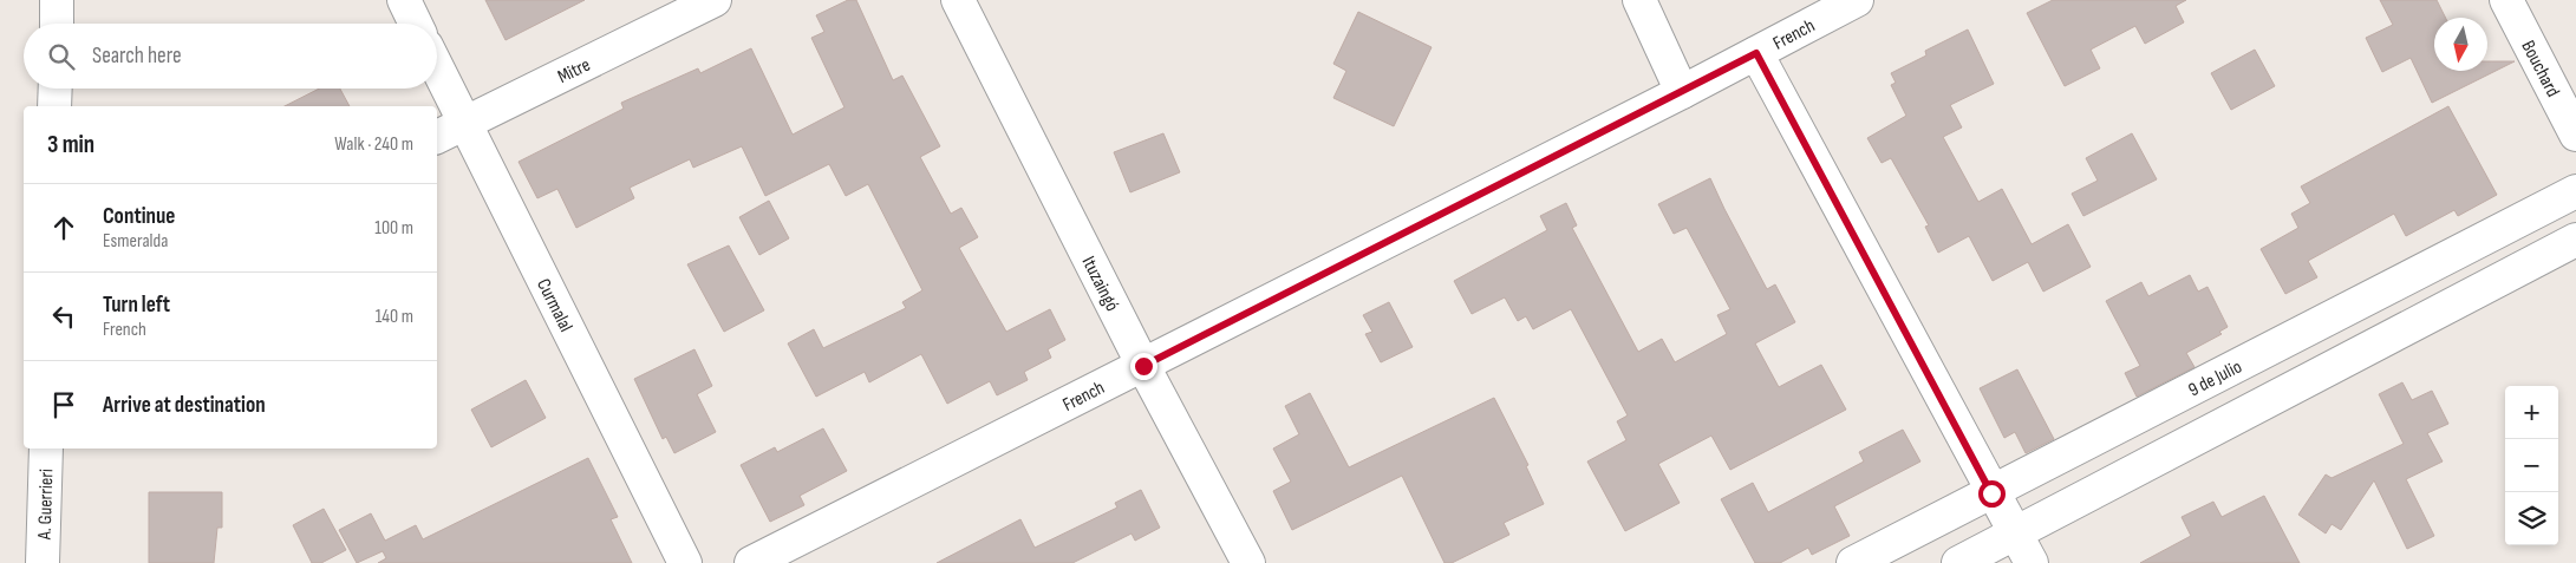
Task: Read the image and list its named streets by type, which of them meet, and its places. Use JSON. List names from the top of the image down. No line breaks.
{"streets":{"street":["French","Bouchard","Mitre","Ituzaingó","Curmalal","9 de Julio","A. Guerrieri"]},"crossings":[["French","Ituzaingó"],["Mitre","Curmalal"]],"north":"bottom","page":{"search":"Search here","heading":["3 min","Walk · 240 m"],"list":[["Continue","Esmeralda","100 m"],["Turn left","French","140 m"],"Arrive at destination"],"map_buttons":["+","−"]}}
